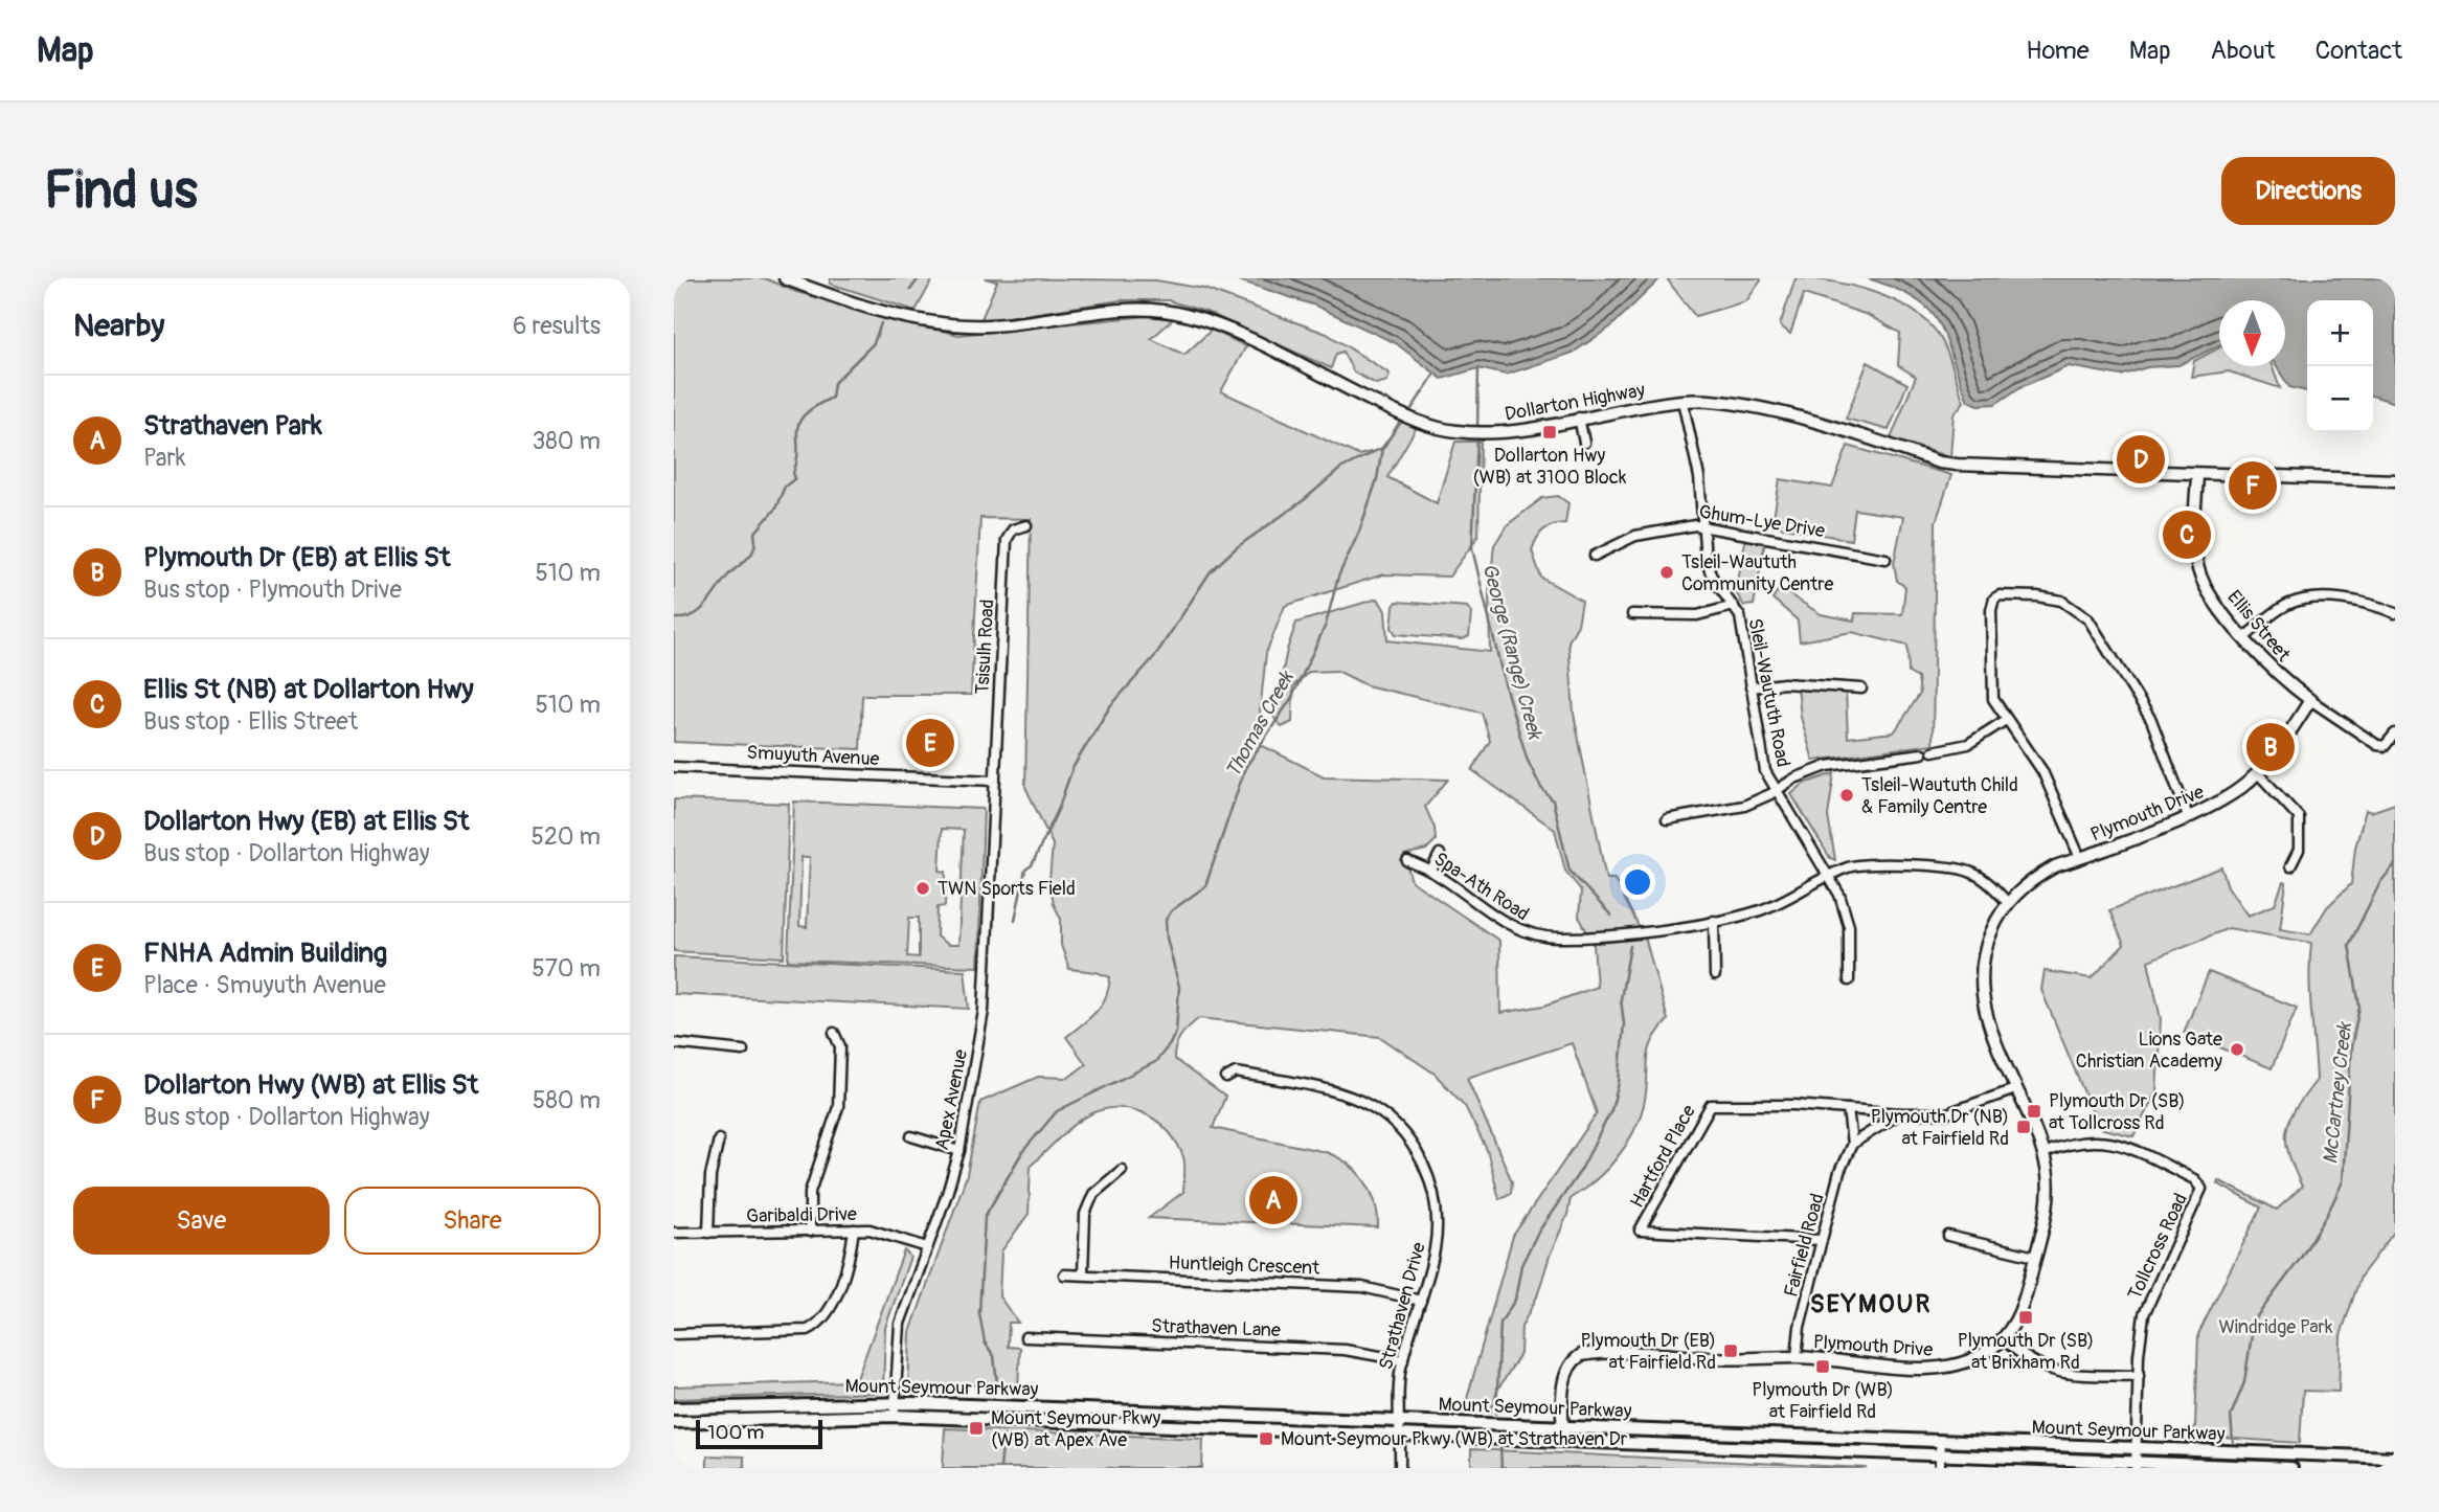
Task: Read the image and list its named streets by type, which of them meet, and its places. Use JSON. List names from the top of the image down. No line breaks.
{"streets":{"main road":["Mount Seymour Parkway"],"street":["Dollarton Highway","Ghum-Lye Drive","Ellis Street","Tsisulh Road","Sleil-Waututh Road","Smuyuth Avenue","Plymouth Drive","Spa-Ath Road","Apex Avenue","Hartford Place","Garibaldi Drive","Fairfield Road","Tollcross Road","Huntleigh Crescent","Strathaven Drive","Strathaven Lane"]},"crossings":[["Dollarton Highway","Ellis Street"],["Dollarton Highway","Sleil-Waututh Road"],["Ghum-Lye Drive","Sleil-Waututh Road"],["Ellis Street","Plymouth Drive"],["Tsisulh Road","Smuyuth Avenue"],["Tsisulh Road","Apex Avenue"],["Sleil-Waututh Road","Spa-Ath Road"],["Smuyuth Avenue","Apex Avenue"],["Plymouth Drive","Spa-Ath Road"],["Plymouth Drive","Fairfield Road"],["Plymouth Drive","Tollcross Road"],["Plymouth Drive","Mount Seymour Parkway"],["Apex Avenue","Garibaldi Drive"],["Apex Avenue","Mount Seymour Parkway"],["Hartford Place","Fairfield Road"],["Tollcross Road","Mount Seymour Parkway"],["Huntleigh Crescent","Strathaven Drive"],["Strathaven Drive","Strathaven Lane"],["Strathaven Drive","Mount Seymour Parkway"]],"districts":["SEYMOUR"],"water":["George (Range) Creek","Thomas Creek","McCartney Creek"],"parks":["Windridge Park"],"places":{"transit":["Dollarton Hwy (WB) at 3100 Block","Plymouth Dr (SB) at Tollcross Rd","Plymouth Dr (NB) at Fairfield Rd","Plymouth Dr (SB) at Brixham Rd","Plymouth Dr (EB) at Fairfield Rd","Plymouth Dr (WB) at Fairfield Rd","Mount Seymour Pkwy (WB) at Apex Ave","Mount Seymour Pkwy (WB) at Strathaven Dr"],"other":["Tsleil-Waututh Community Centre","Tsleil-Waututh Child & Family Centre","TWN Sports Field","Lions Gate Christian Academy"]},"scale_bar":"100 m","north":"bottom","page":{"header":"Map","nav":["Home","Map","About","Contact"],"buttons":["Directions",["Save","Share"]],"title":"Find us","heading":["Nearby","6 results"],"map_buttons":["+","−"],"list":[{"mark":"A","name":"Strathaven Park","note":"Park","value":"380 m"},{"mark":"B","name":"Plymouth Dr (EB) at Ellis St","note":"Bus stop · Plymouth Drive","value":"510 m"},{"mark":"C","name":"Ellis St (NB) at Dollarton Hwy","note":"Bus stop · Ellis Street","value":"510 m"},{"mark":"D","name":"Dollarton Hwy (EB) at Ellis St","note":"Bus stop · Dollarton Highway","value":"520 m"},{"mark":"E","name":"FNHA Admin Building","note":"Place · Smuyuth Avenue","value":"570 m"},{"mark":"F","name":"Dollarton Hwy (WB) at Ellis St","note":"Bus stop · Dollarton Highway","value":"580 m"}],"pins":["D","F","C","E","B","A"],"scale":"100 m"}}
